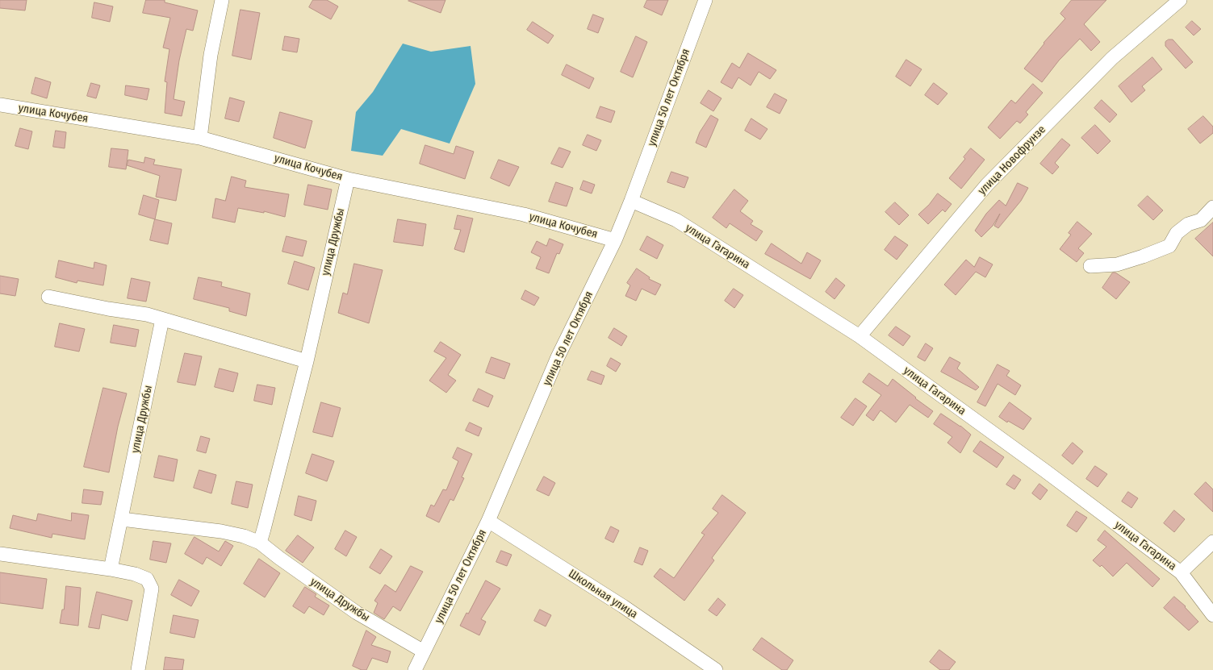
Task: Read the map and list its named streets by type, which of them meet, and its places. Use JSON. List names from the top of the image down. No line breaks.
{"streets":{"street":["улица 50 лет Октября","улица Кочубея","улица Новофрунзе","улица Дружбы","улица Гагарина","Школьная улица"]},"crossings":[["улица 50 лет Октября","улица Кочубея"],["улица 50 лет Октября","улица Дружбы"],["улица 50 лет Октября","улица Гагарина"],["улица 50 лет Октября","Школьная улица"],["улица Кочубея","улица Дружбы"],["улица Новофрунзе","улица Гагарина"]]}
